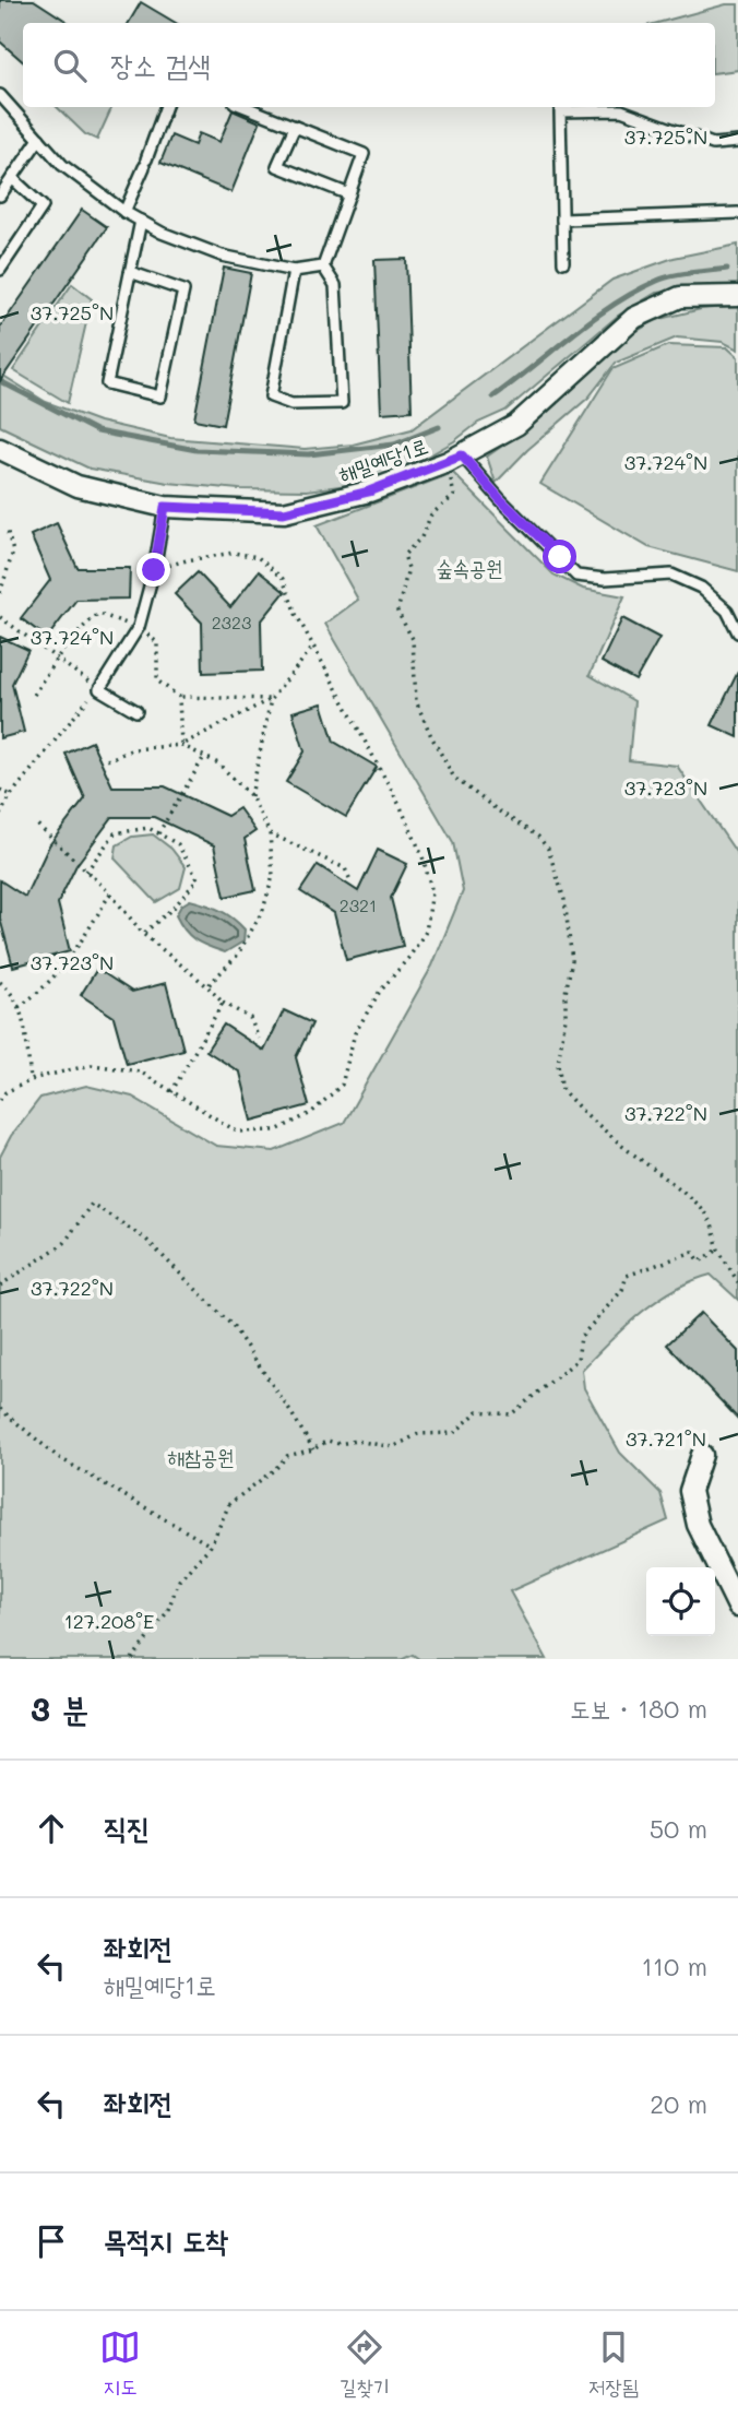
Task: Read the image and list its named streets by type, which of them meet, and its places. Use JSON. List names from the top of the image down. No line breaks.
{"streets":{"street":["해밀예당1로"]},"parks":["숲속공원","해참공원"],"house_numbers":["2323","2321"],"page":{"search":"장소 검색","heading":["3 분","도보 · 180 m"],"list":[["직진","50 m"],["좌회전","해밀예당1로","110 m"],["좌회전","20 m"],"목적지 도착"],"nav":["지도","길찾기","저장됨"]},"coordinates":["37.725°N","37.724°N","37.723°N","37.722°N","37.721°N","127.208°E"]}
